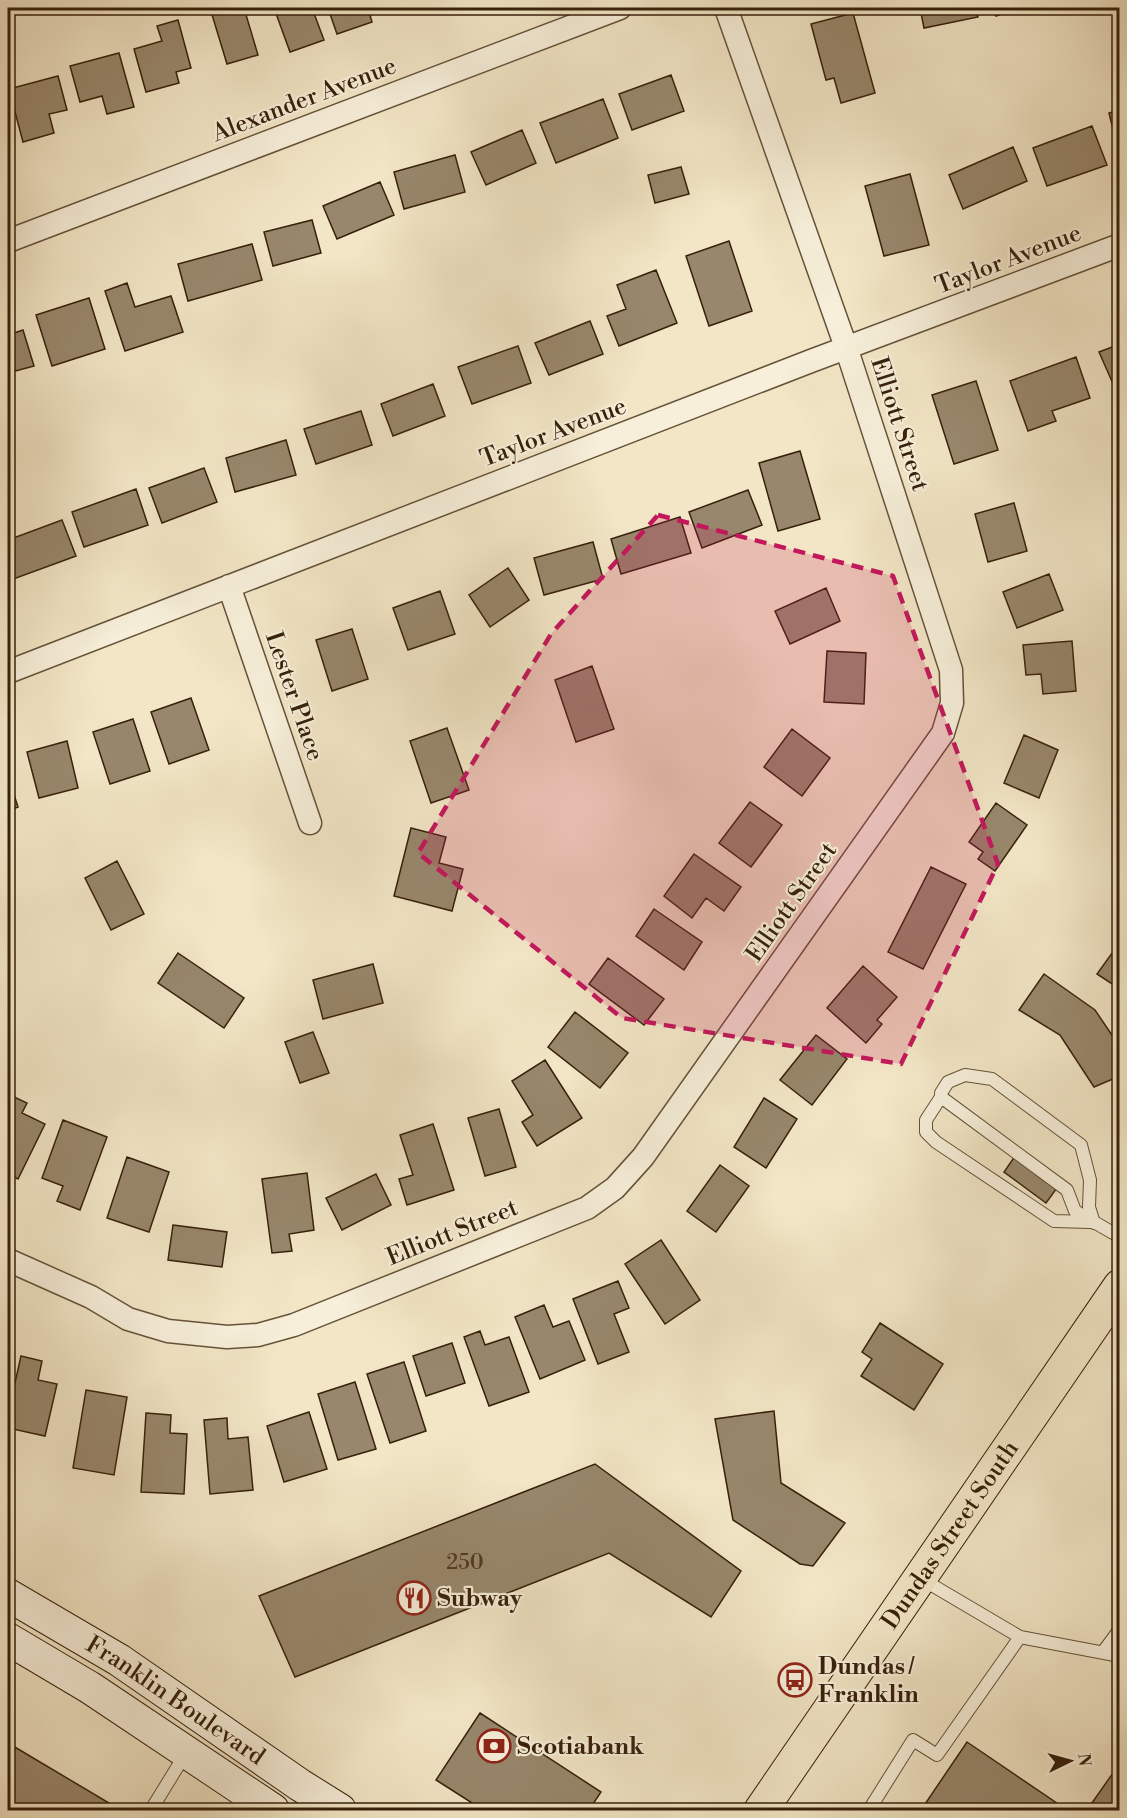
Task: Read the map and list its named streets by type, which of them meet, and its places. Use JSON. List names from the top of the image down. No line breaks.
{"streets":{"main road":["Dundas Street South","Franklin Boulevard"],"street":["Alexander Avenue","Taylor Avenue","Elliott Street","Lester Place"]},"crossings":[["Taylor Avenue","Elliott Street"],["Taylor Avenue","Lester Place"]],"places":{"restaurant":["Subway"],"bus stop":["Dundas / Franklin"],"bank":["Scotiabank"]},"house_numbers":["250"],"north":"right"}
